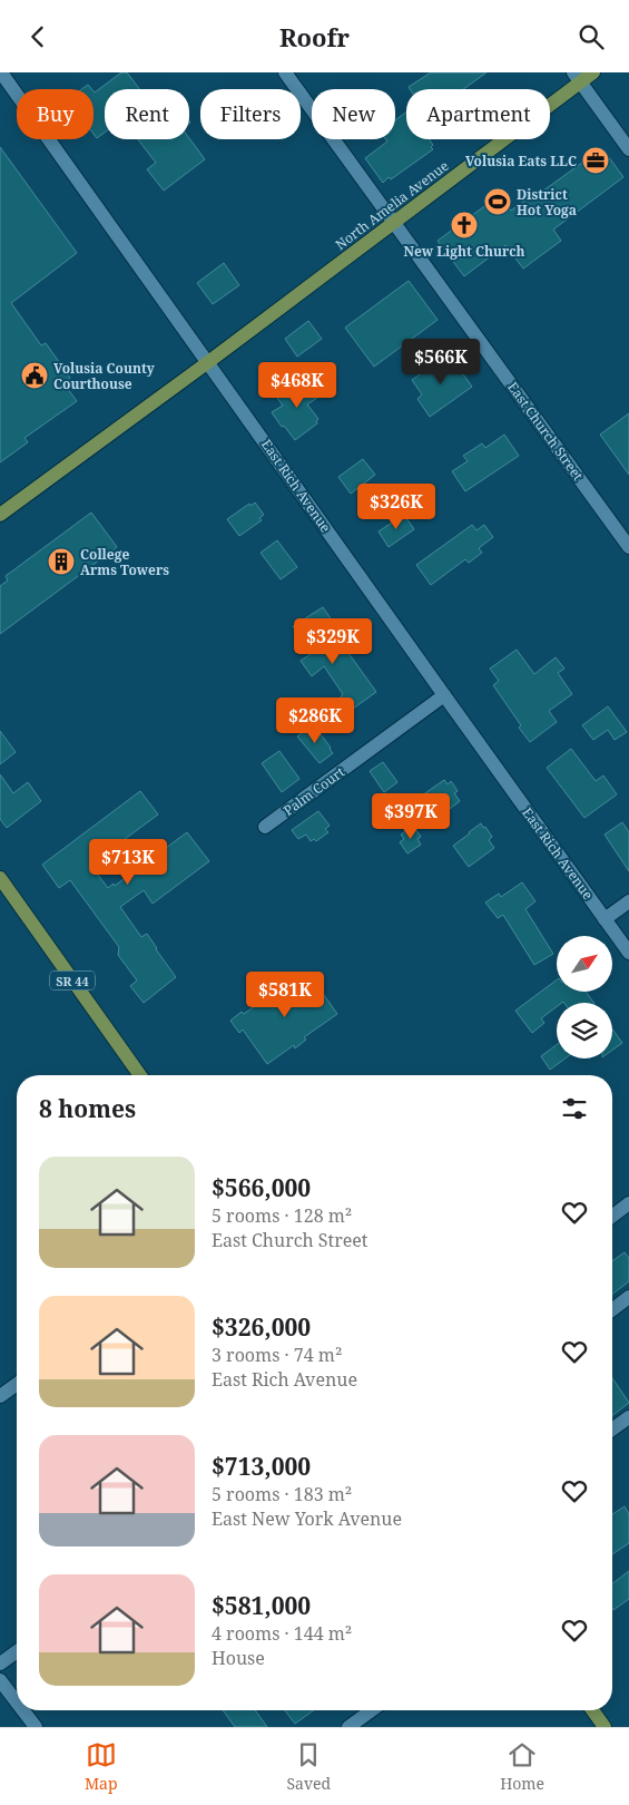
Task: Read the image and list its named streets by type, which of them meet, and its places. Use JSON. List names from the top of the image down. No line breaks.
{"streets":{"main road":["North Amelia Avenue","SR 44"],"street":["East Church Street","East Rich Avenue","Palm Court"]},"crossings":[["North Amelia Avenue","East Church Street"],["North Amelia Avenue","East Rich Avenue"],["East Rich Avenue","Palm Court"]],"places":{"office":["Volusia Eats LLC"],"sports":["District Hot Yoga"],"church":["New Light Church"],"public building":["Volusia County Courthouse"],"building":["College Arms Towers"]},"north":"top right","page":{"header":"Roofr","chip":["Buy","Rent","Filters","New","Apartment"],"price":["$566K","$468K","$326K","$329K","$286K","$397K","$713K","$581K"],"heading":"8 homes","list":[{"name":"$566,000","note":"5 rooms · 128 m² · East Church Street"},{"name":"$326,000","note":"3 rooms · 74 m² · East Rich Avenue"},{"name":"$713,000","note":"5 rooms · 183 m² · East New York Avenue"},{"name":"$581,000","note":"4 rooms · 144 m² · House"}],"tabs":["Map","Saved","Home"]}}
